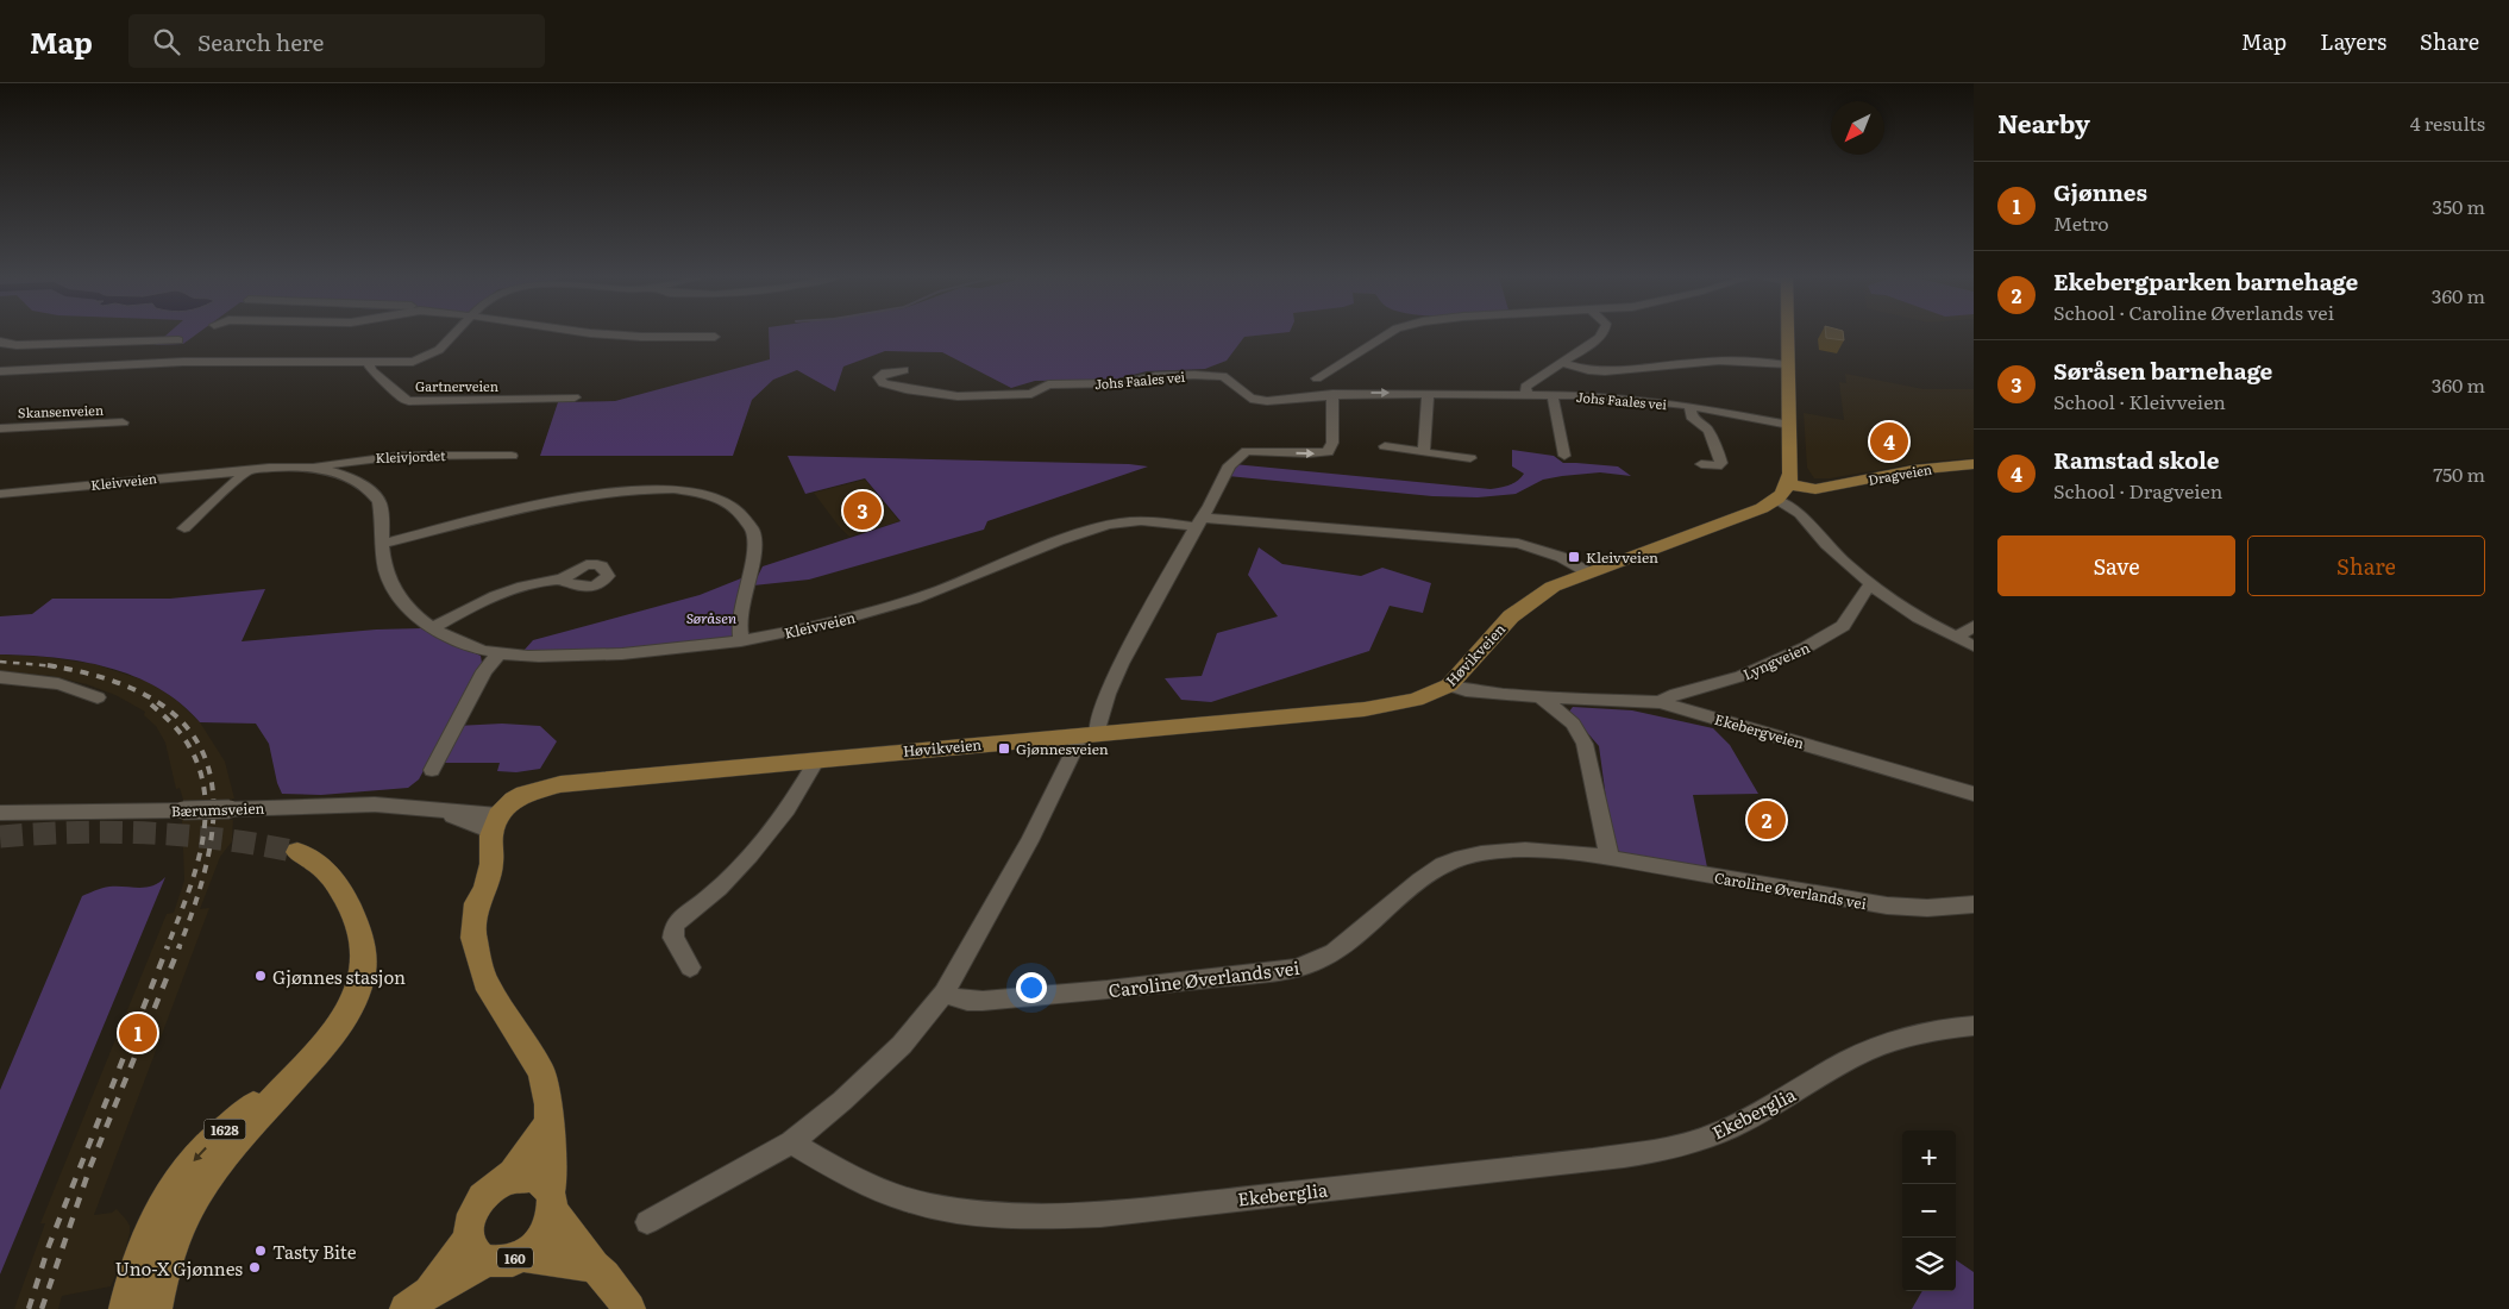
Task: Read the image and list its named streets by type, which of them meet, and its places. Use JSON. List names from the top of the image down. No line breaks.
{"streets":{"main road":["Dragveien","Høvikveien","1628","160"],"street":["Johs Faales vei","Gartnerveien","Skansenveien","Kleivjordet","Kleivveien","Lyngveien","Ekebergveien","Bærumsveien","Caroline Øverlands vei","Ekeberglia"]},"crossings":[["Kleivjordet","Kleivveien"],["Dragveien","Høvikveien"],["Kleivveien","Høvikveien"],["Høvikveien","Bærumsveien"],["Lyngveien","Ekebergveien"]],"parks":["Søråsen"],"places":{"transit":["Kleivveien","Gjønnesveien"],"other":["Gjønnes stasjon","Tasty Bite","Uno-X Gjønnes"]},"north":"bottom left","page":{"header":"Map","search":"Search here","nav":["Map","Layers","Share"],"heading":["Nearby","4 results"],"list":[{"mark":"1","name":"Gjønnes","note":"Metro","value":"350 m"},{"mark":"2","name":"Ekebergparken barnehage","note":"School · Caroline Øverlands vei","value":"360 m"},{"mark":"3","name":"Søråsen barnehage","note":"School · Kleivveien","value":"360 m"},{"mark":"4","name":"Ramstad skole","note":"School · Dragveien","value":"750 m"}],"pins":["4","3","2","1"],"buttons":["Save","Share"],"map_buttons":["+","−"]}}
